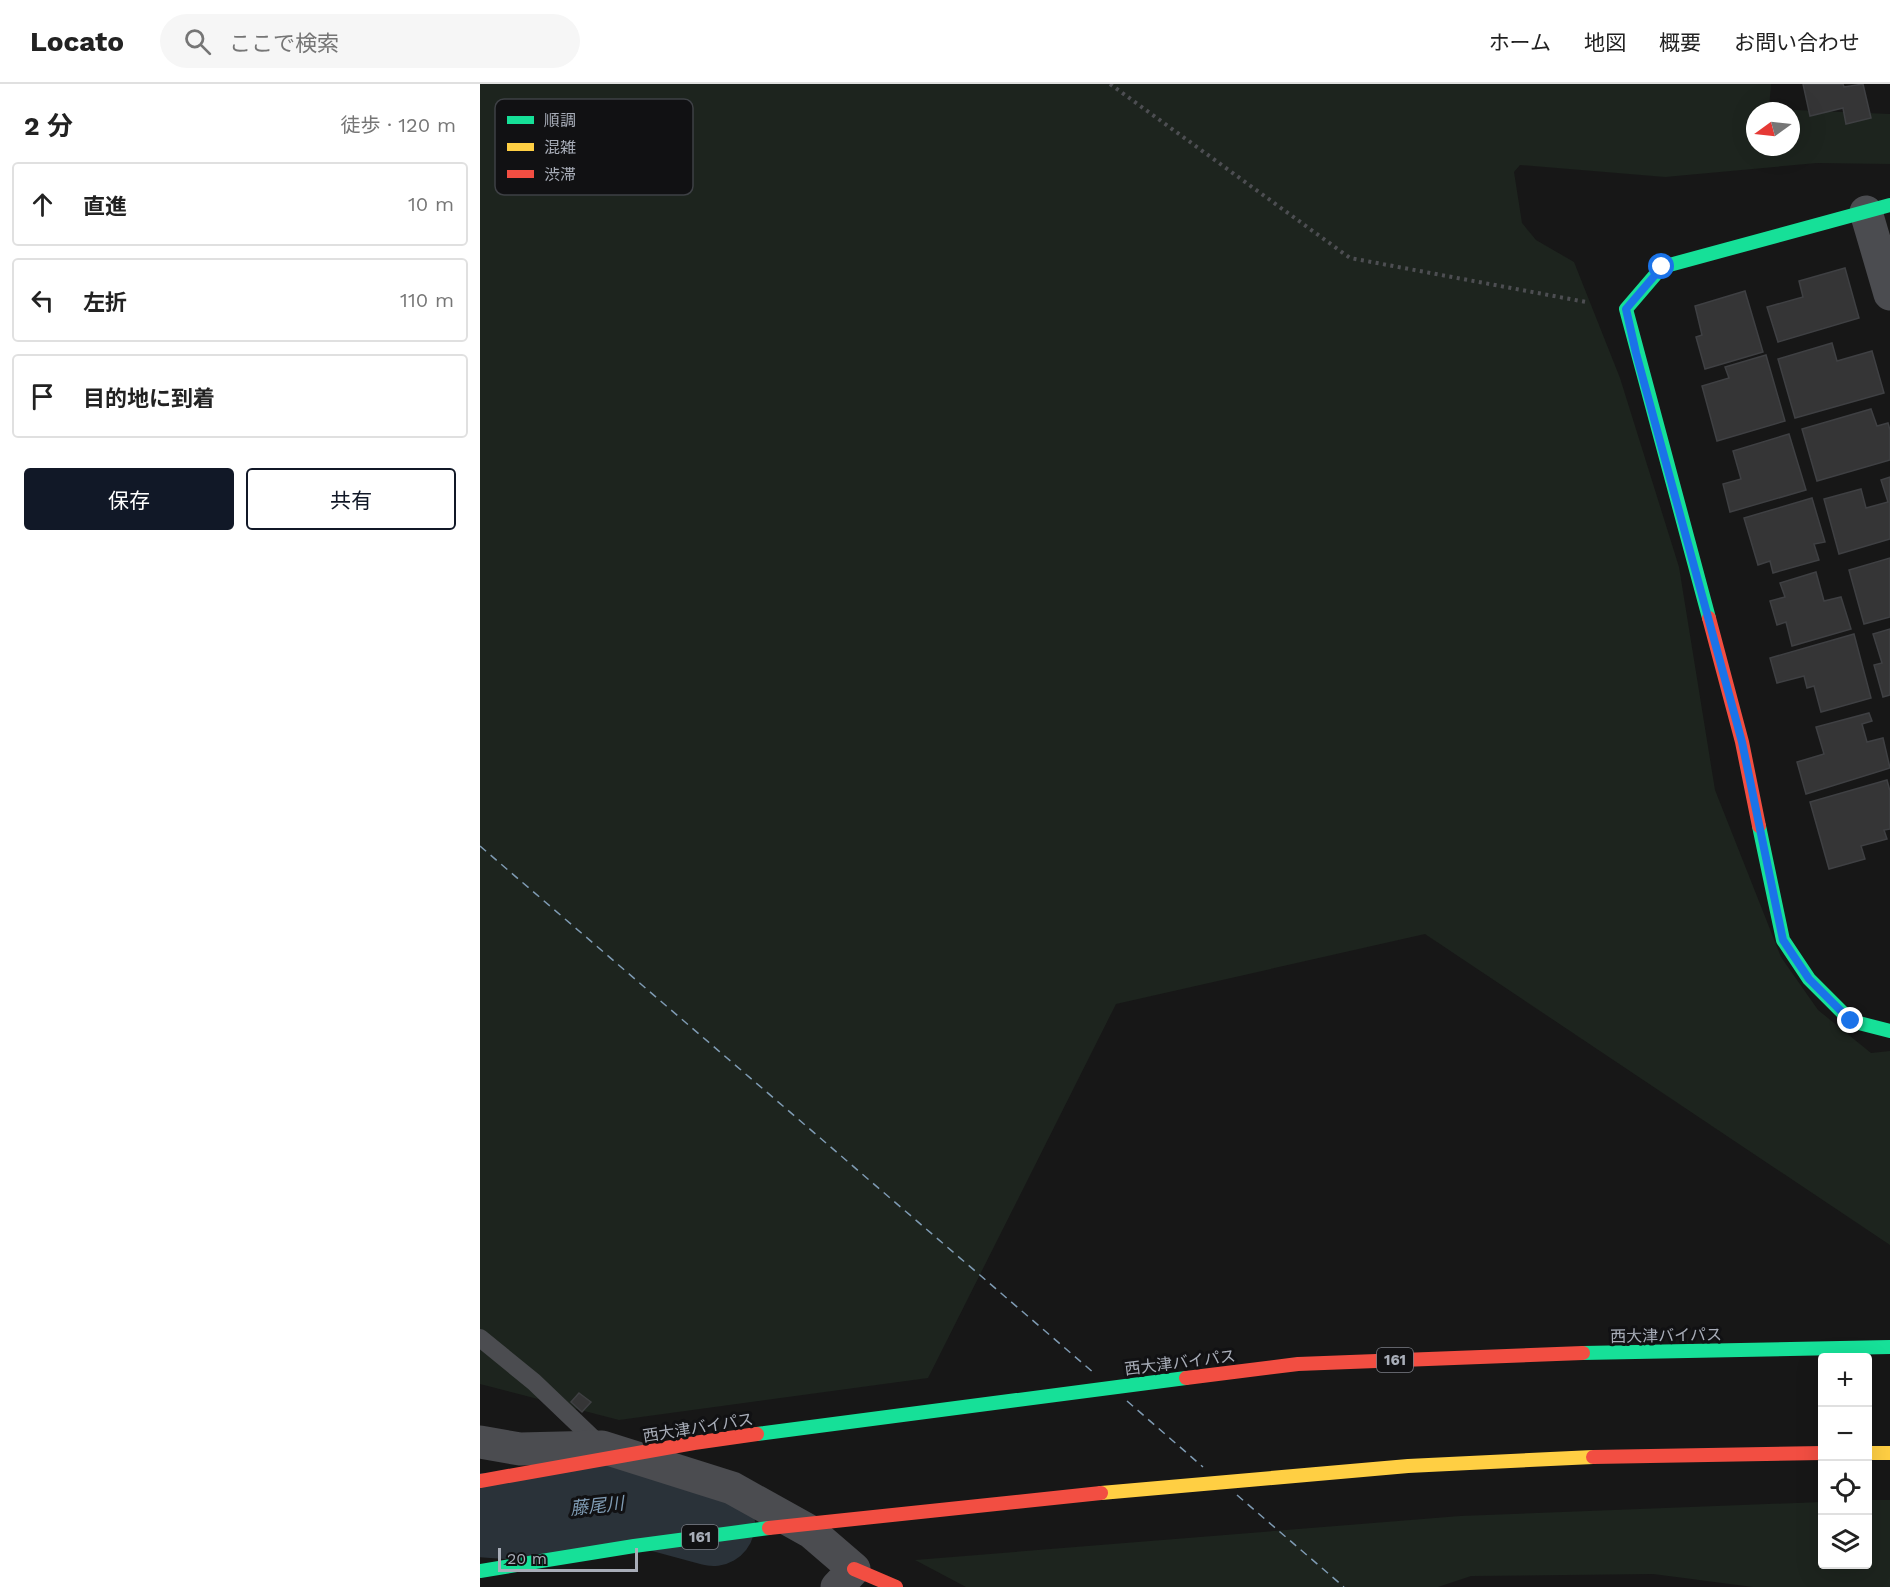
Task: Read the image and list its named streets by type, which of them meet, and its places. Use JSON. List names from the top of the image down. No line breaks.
{"streets":{"main road":["西大津バイパス","161"]},"water":["藤尾川"],"legend":["順調","混雑","渋滞"],"scale_bar":"20 m","north":"left","page":{"header":"Locato","search":"ここで検索","nav":["ホーム","地図","概要","お問い合わせ"],"heading":["2 分","徒歩 · 120 m"],"list":[["直進","10 m"],["左折","110 m"],"目的地に到着"],"buttons":["保存","共有"],"map_buttons":["+","−"],"scale":"20 m"}}
